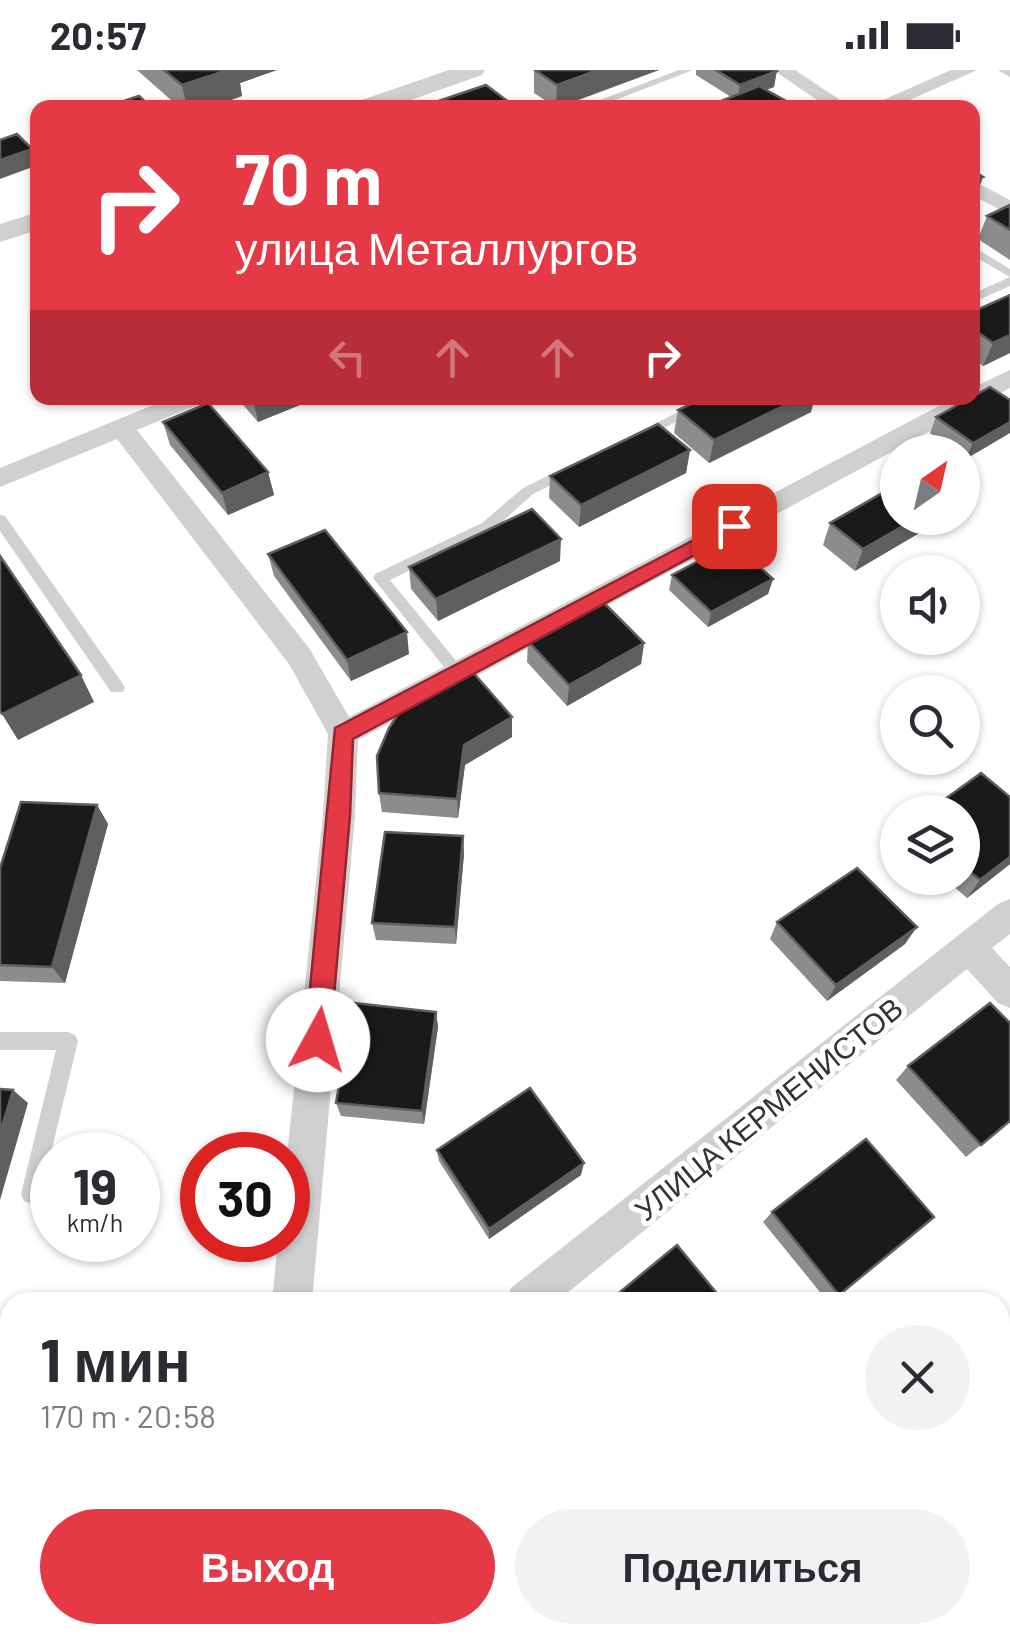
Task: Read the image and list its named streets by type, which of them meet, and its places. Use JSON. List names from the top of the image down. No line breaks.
{"streets":{"street":["УЛИЦА КЕРМЕНИСТОВ"]},"north":"top right","page":{"status":"20:57","turn":["70 m","улица Металлургов"],"speed":"19 km/h","limit":"30","heading":["1 мин","170 m · 20:58"],"buttons":["Выход","Поделиться"]}}
